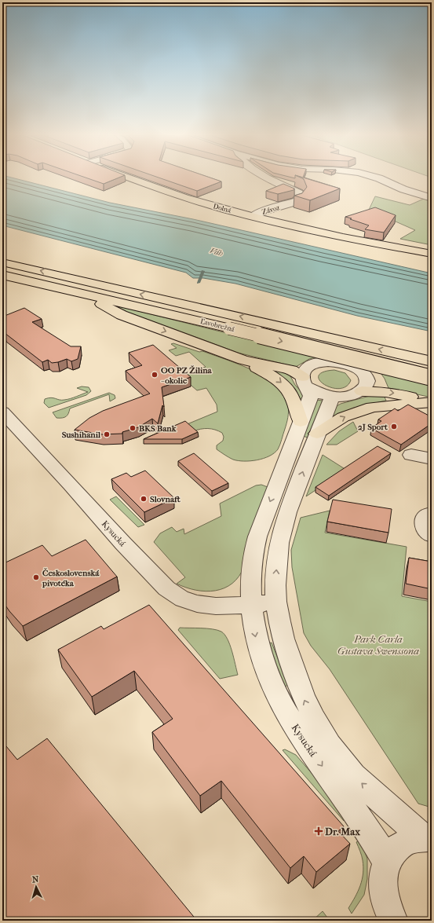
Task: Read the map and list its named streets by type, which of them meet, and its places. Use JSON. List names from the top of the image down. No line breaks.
{"streets":{"main road":["Dolná","Ľavobrežná"],"street":["Závoz","Kysucká"]},"crossings":[["Dolná","Závoz"]],"water":["Váh"],"parks":["Park Carla Gustava Swenssona"],"places":{"other":["OO PZ Žilina - okolie","2J Sport","BKS Bank","Sushihanil","Slovnaft","Československá pivotéka"],"health":["Dr. Max"]},"north":"top"}
